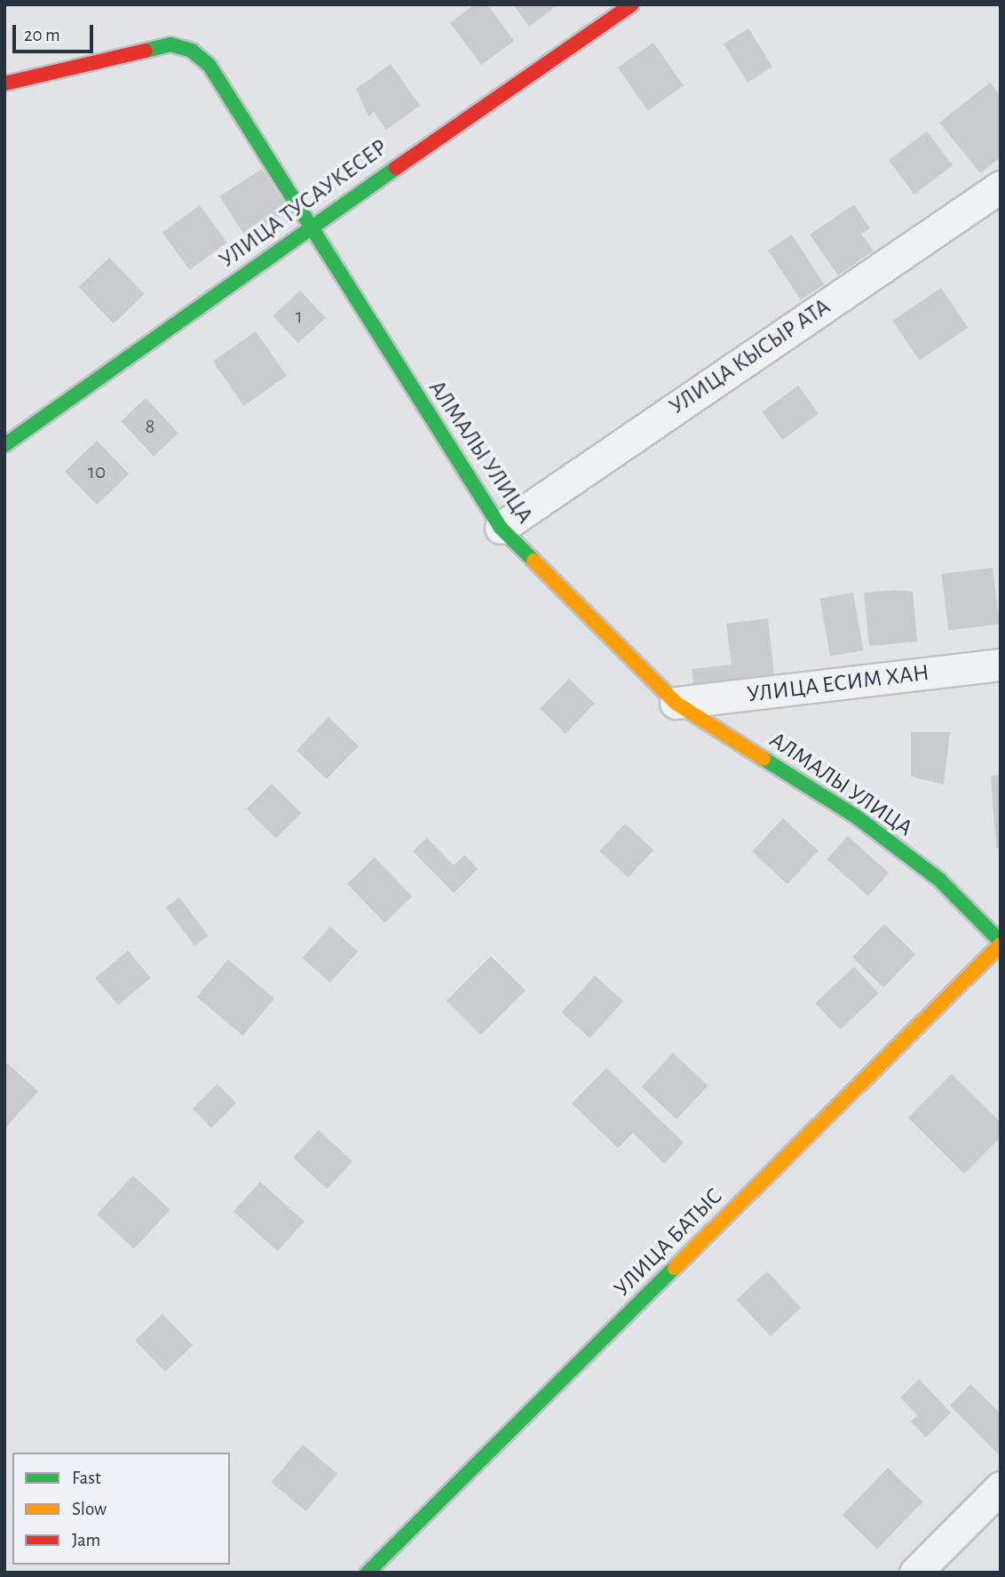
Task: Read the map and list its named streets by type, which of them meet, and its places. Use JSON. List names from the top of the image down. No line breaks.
{"streets":{"street":["УЛИЦА ТУСАУКЕСЕР","УЛИЦА КЫСЫР АТА","АЛМАЛЫ УЛИЦА","УЛИЦА ЕСИМ ХАН","УЛИЦА БАТЫС"]},"crossings":[["УЛИЦА ТУСАУКЕСЕР","АЛМАЛЫ УЛИЦА"],["УЛИЦА КЫСЫР АТА","АЛМАЛЫ УЛИЦА"],["АЛМАЛЫ УЛИЦА","УЛИЦА ЕСИМ ХАН"],["АЛМАЛЫ УЛИЦА","УЛИЦА БАТЫС"]],"house_numbers":["1","8","10"],"legend":["Fast","Slow","Jam"],"scale_bar":"20 m"}
